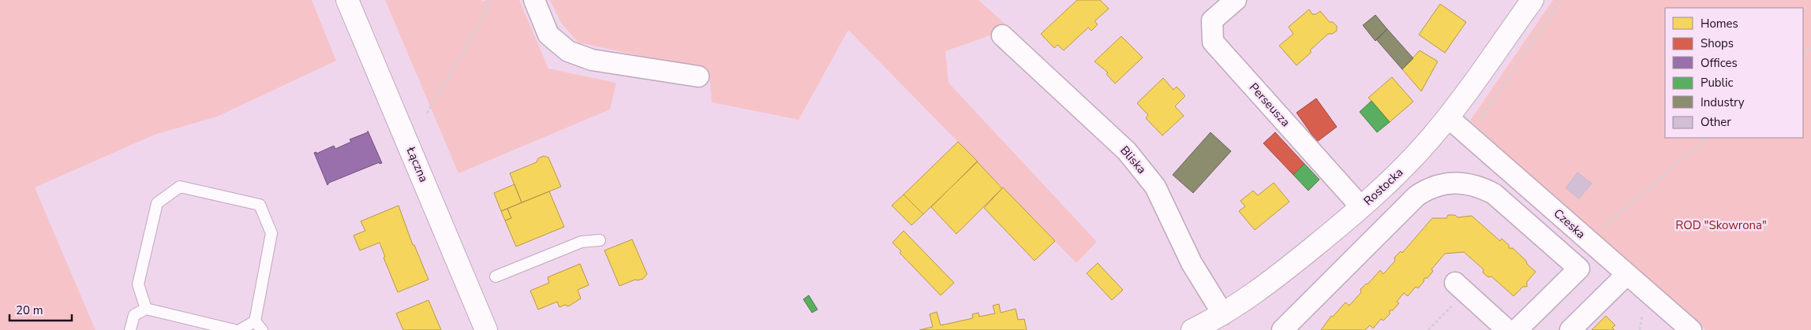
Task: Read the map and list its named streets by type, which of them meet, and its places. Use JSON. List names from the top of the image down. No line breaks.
{"streets":{"street":["Perseusza","Bliska","Łączna","Rostocka","Czeska"]},"crossings":[["Perseusza","Rostocka"],["Bliska","Rostocka"],["Rostocka","Czeska"]],"parks":["ROD \"Skowrona\""],"legend":["Homes","Shops","Offices","Public","Industry","Other"],"scale_bar":"20 m"}
